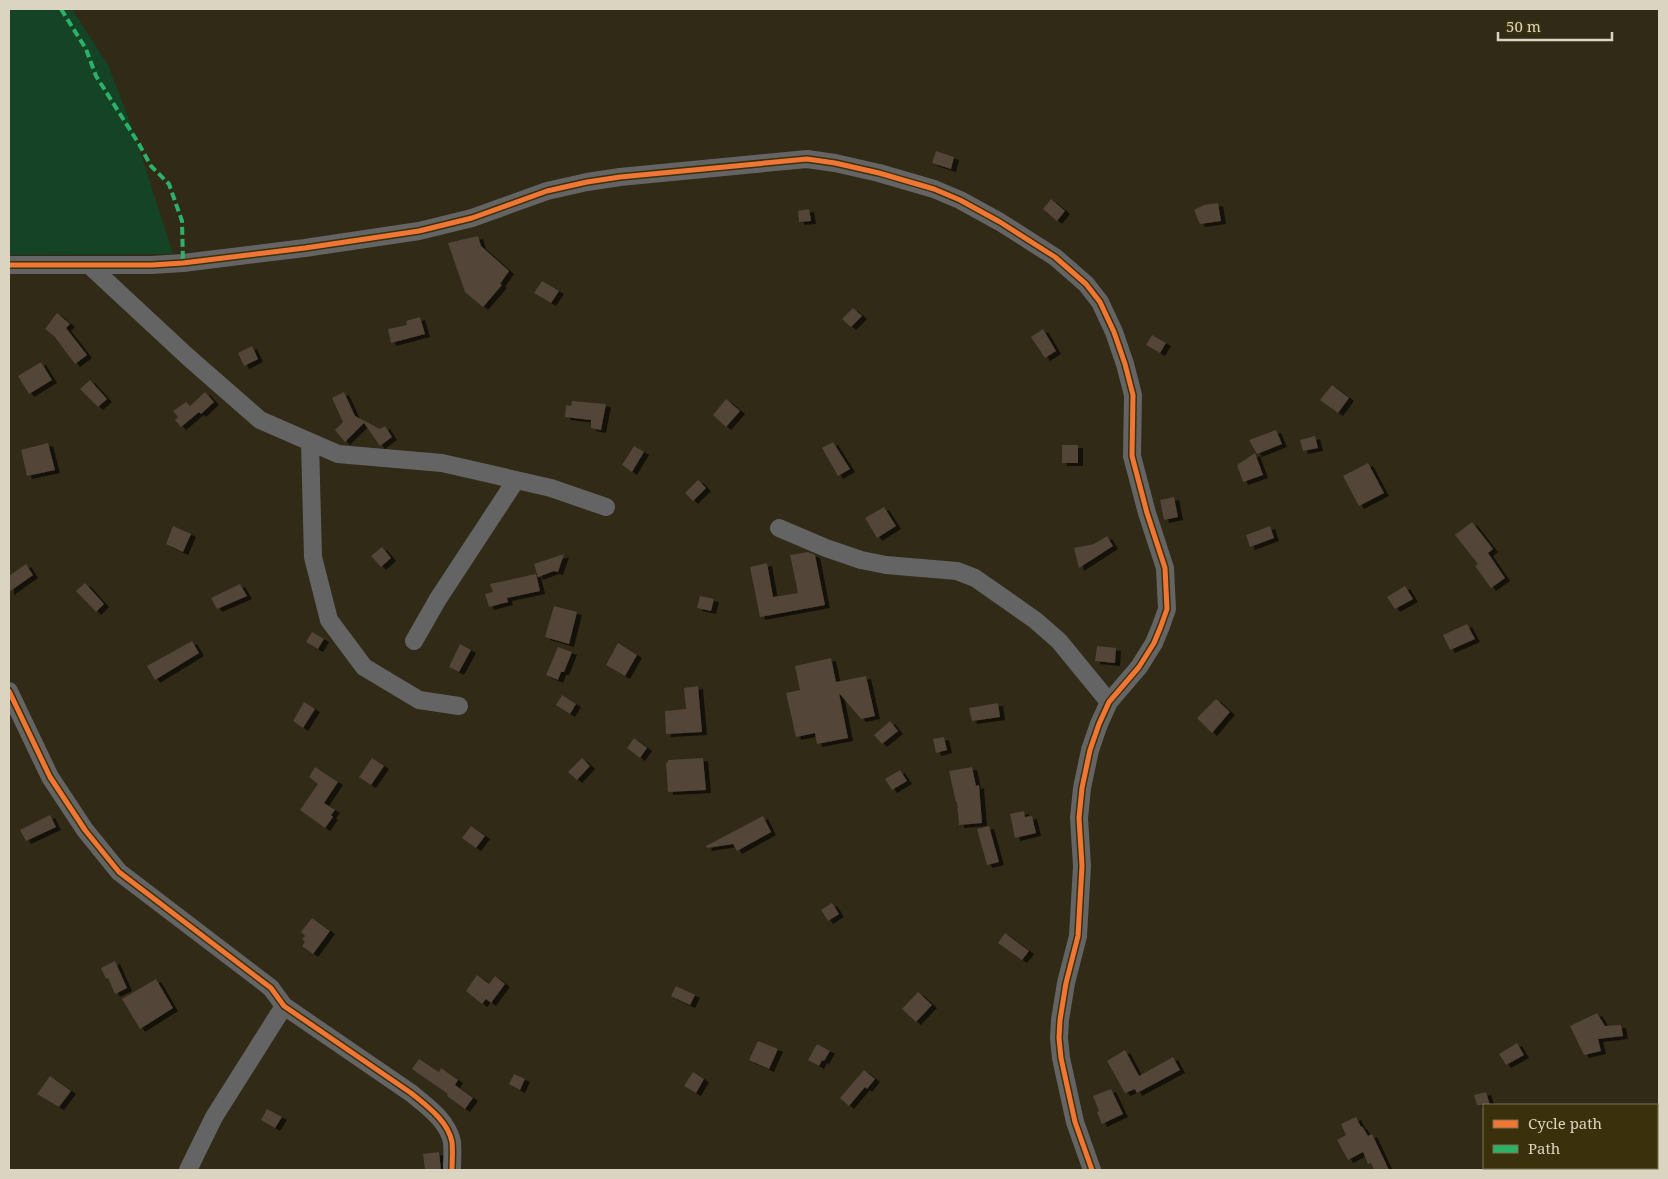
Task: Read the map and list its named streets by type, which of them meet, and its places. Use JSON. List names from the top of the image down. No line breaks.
{"legend":["Cycle path","Path"],"scale_bar":"50 m"}
